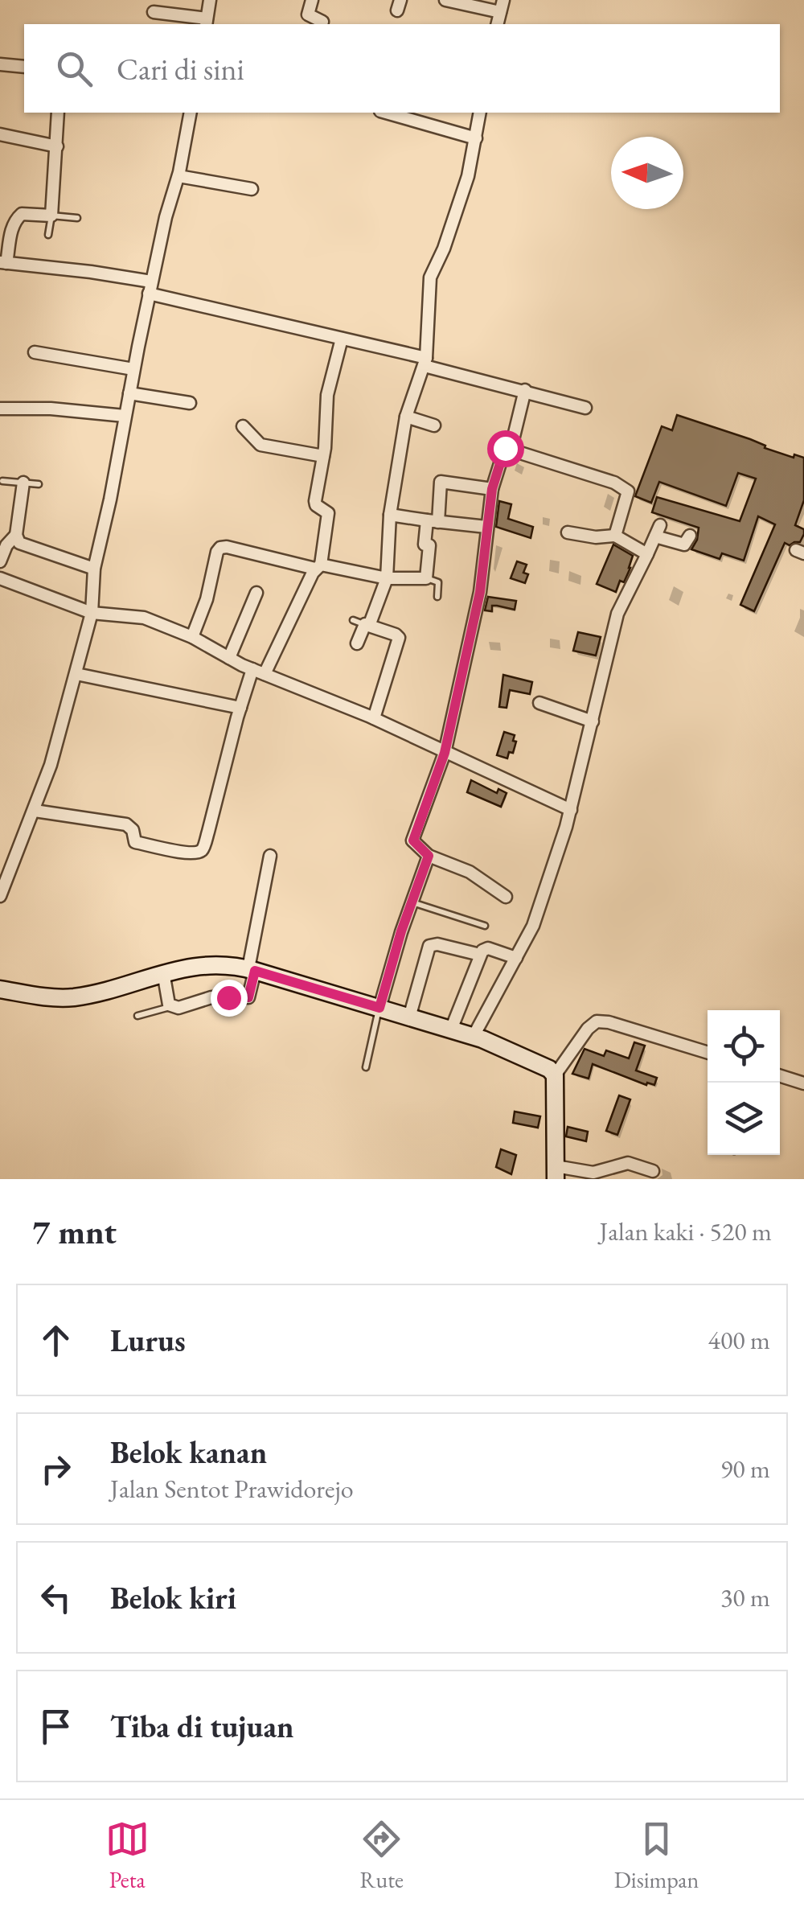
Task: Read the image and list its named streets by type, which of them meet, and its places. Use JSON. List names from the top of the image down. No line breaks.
{"north":"left","page":{"search":"Cari di sini","heading":["7 mnt","Jalan kaki · 520 m"],"list":[["Lurus","400 m"],["Belok kanan","Jalan Sentot Prawidorejo","90 m"],["Belok kiri","30 m"],"Tiba di tujuan"],"nav":["Peta","Rute","Disimpan"]}}
